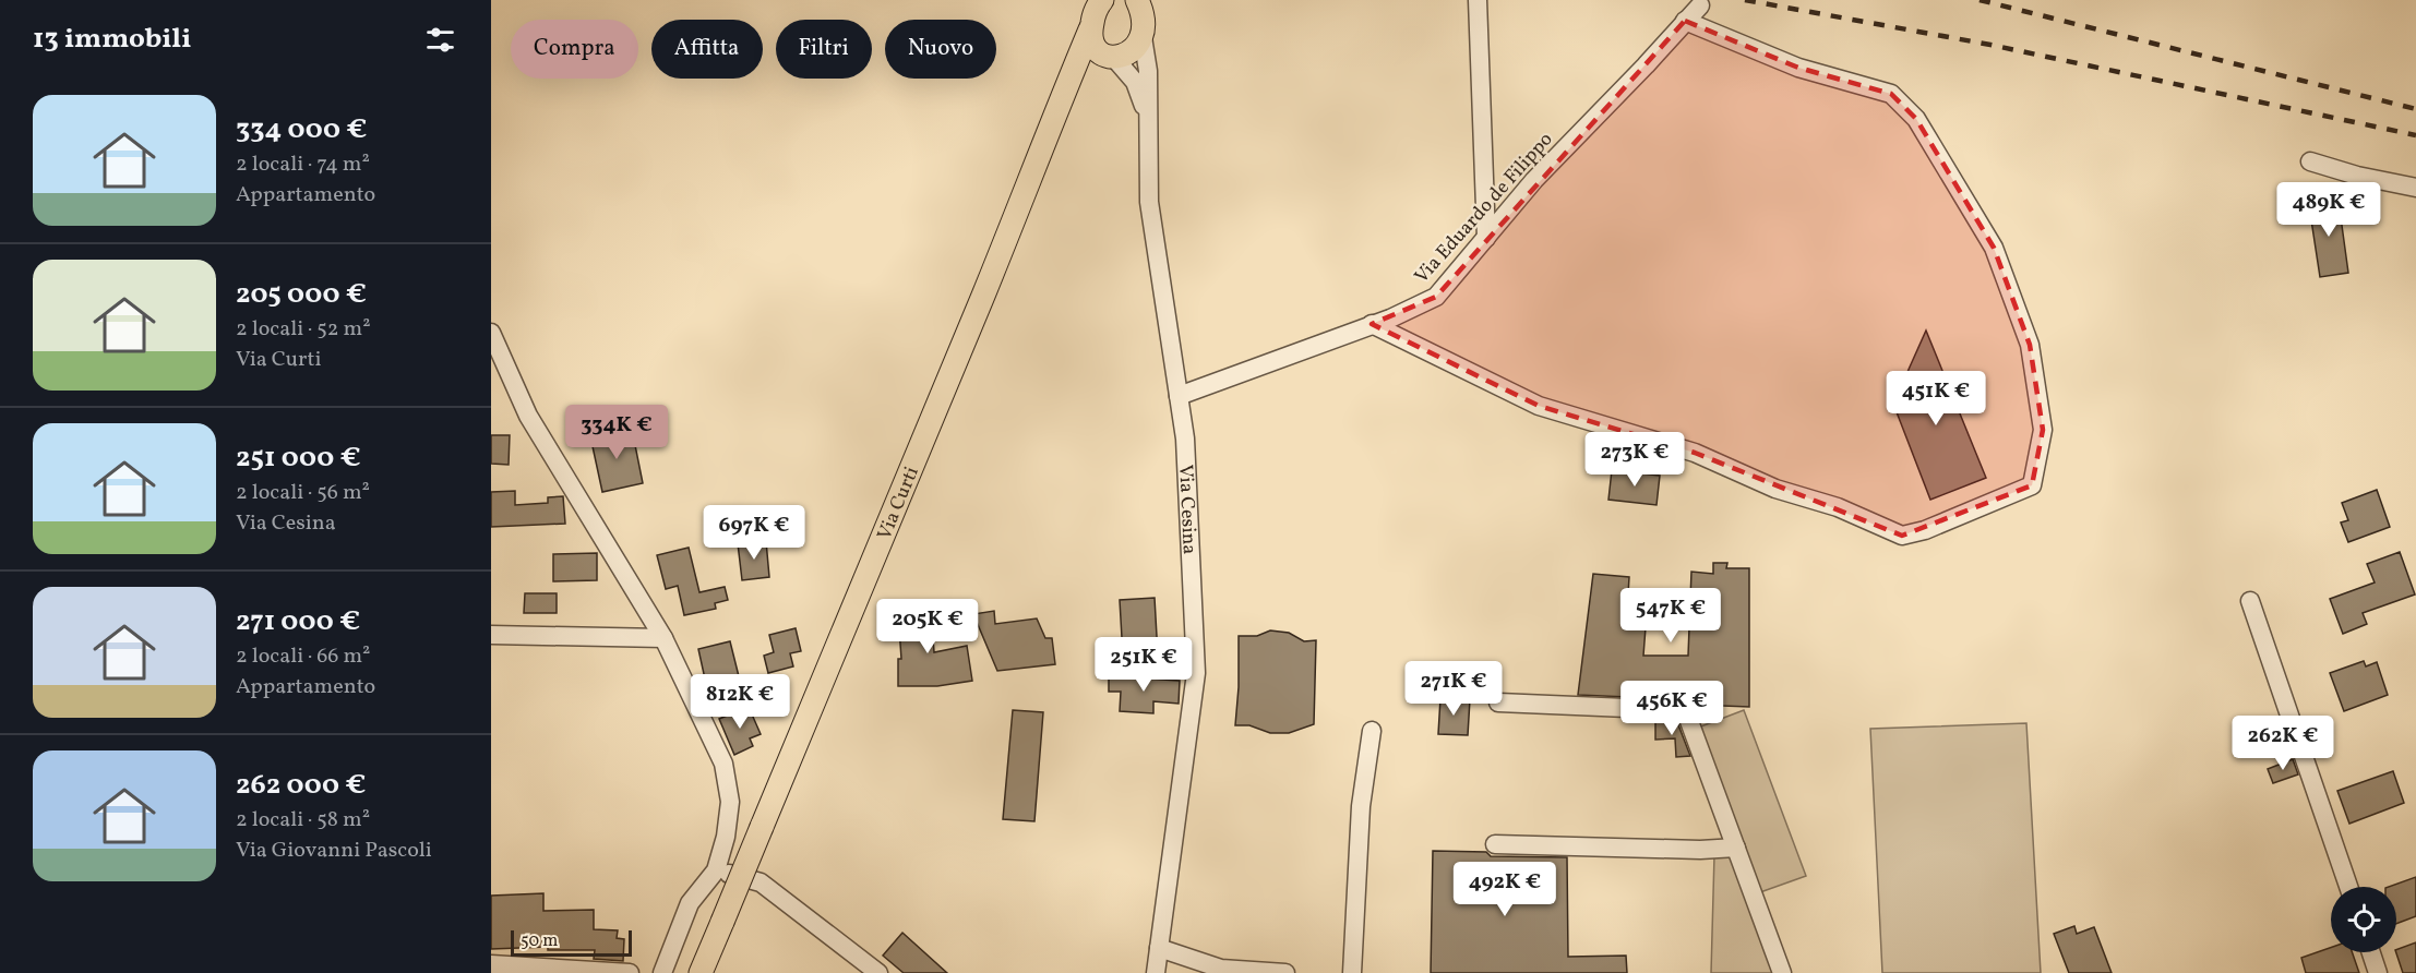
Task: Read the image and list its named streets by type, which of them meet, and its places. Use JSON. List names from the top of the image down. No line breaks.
{"streets":{"main road":["Via Curti","Via Cesina"],"street":["Via Eduardo de Filippo"]},"crossings":[["Via Eduardo de Filippo","Via Cesina"],["Via Curti","Via Cesina"]],"scale_bar":"50 m","page":{"heading":"13 immobili","chip":["Compra","Affitta","Filtri","Nuovo"],"list":[{"name":"334 000 €","note":"2 locali · 74 m² · Appartamento"},{"name":"205 000 €","note":"2 locali · 52 m² · Via Curti"},{"name":"251 000 €","note":"2 locali · 56 m² · Via Cesina"},{"name":"271 000 €","note":"2 locali · 66 m² · Appartamento"},{"name":"262 000 €","note":"2 locali · 58 m² · Via Giovanni Pascoli"}],"price":["489K €","451K €","334K €","273K €","697K €","547K €","205K €","251K €","271K €","812K €","456K €","262K €","492K €"],"scale":"50 m"}}
